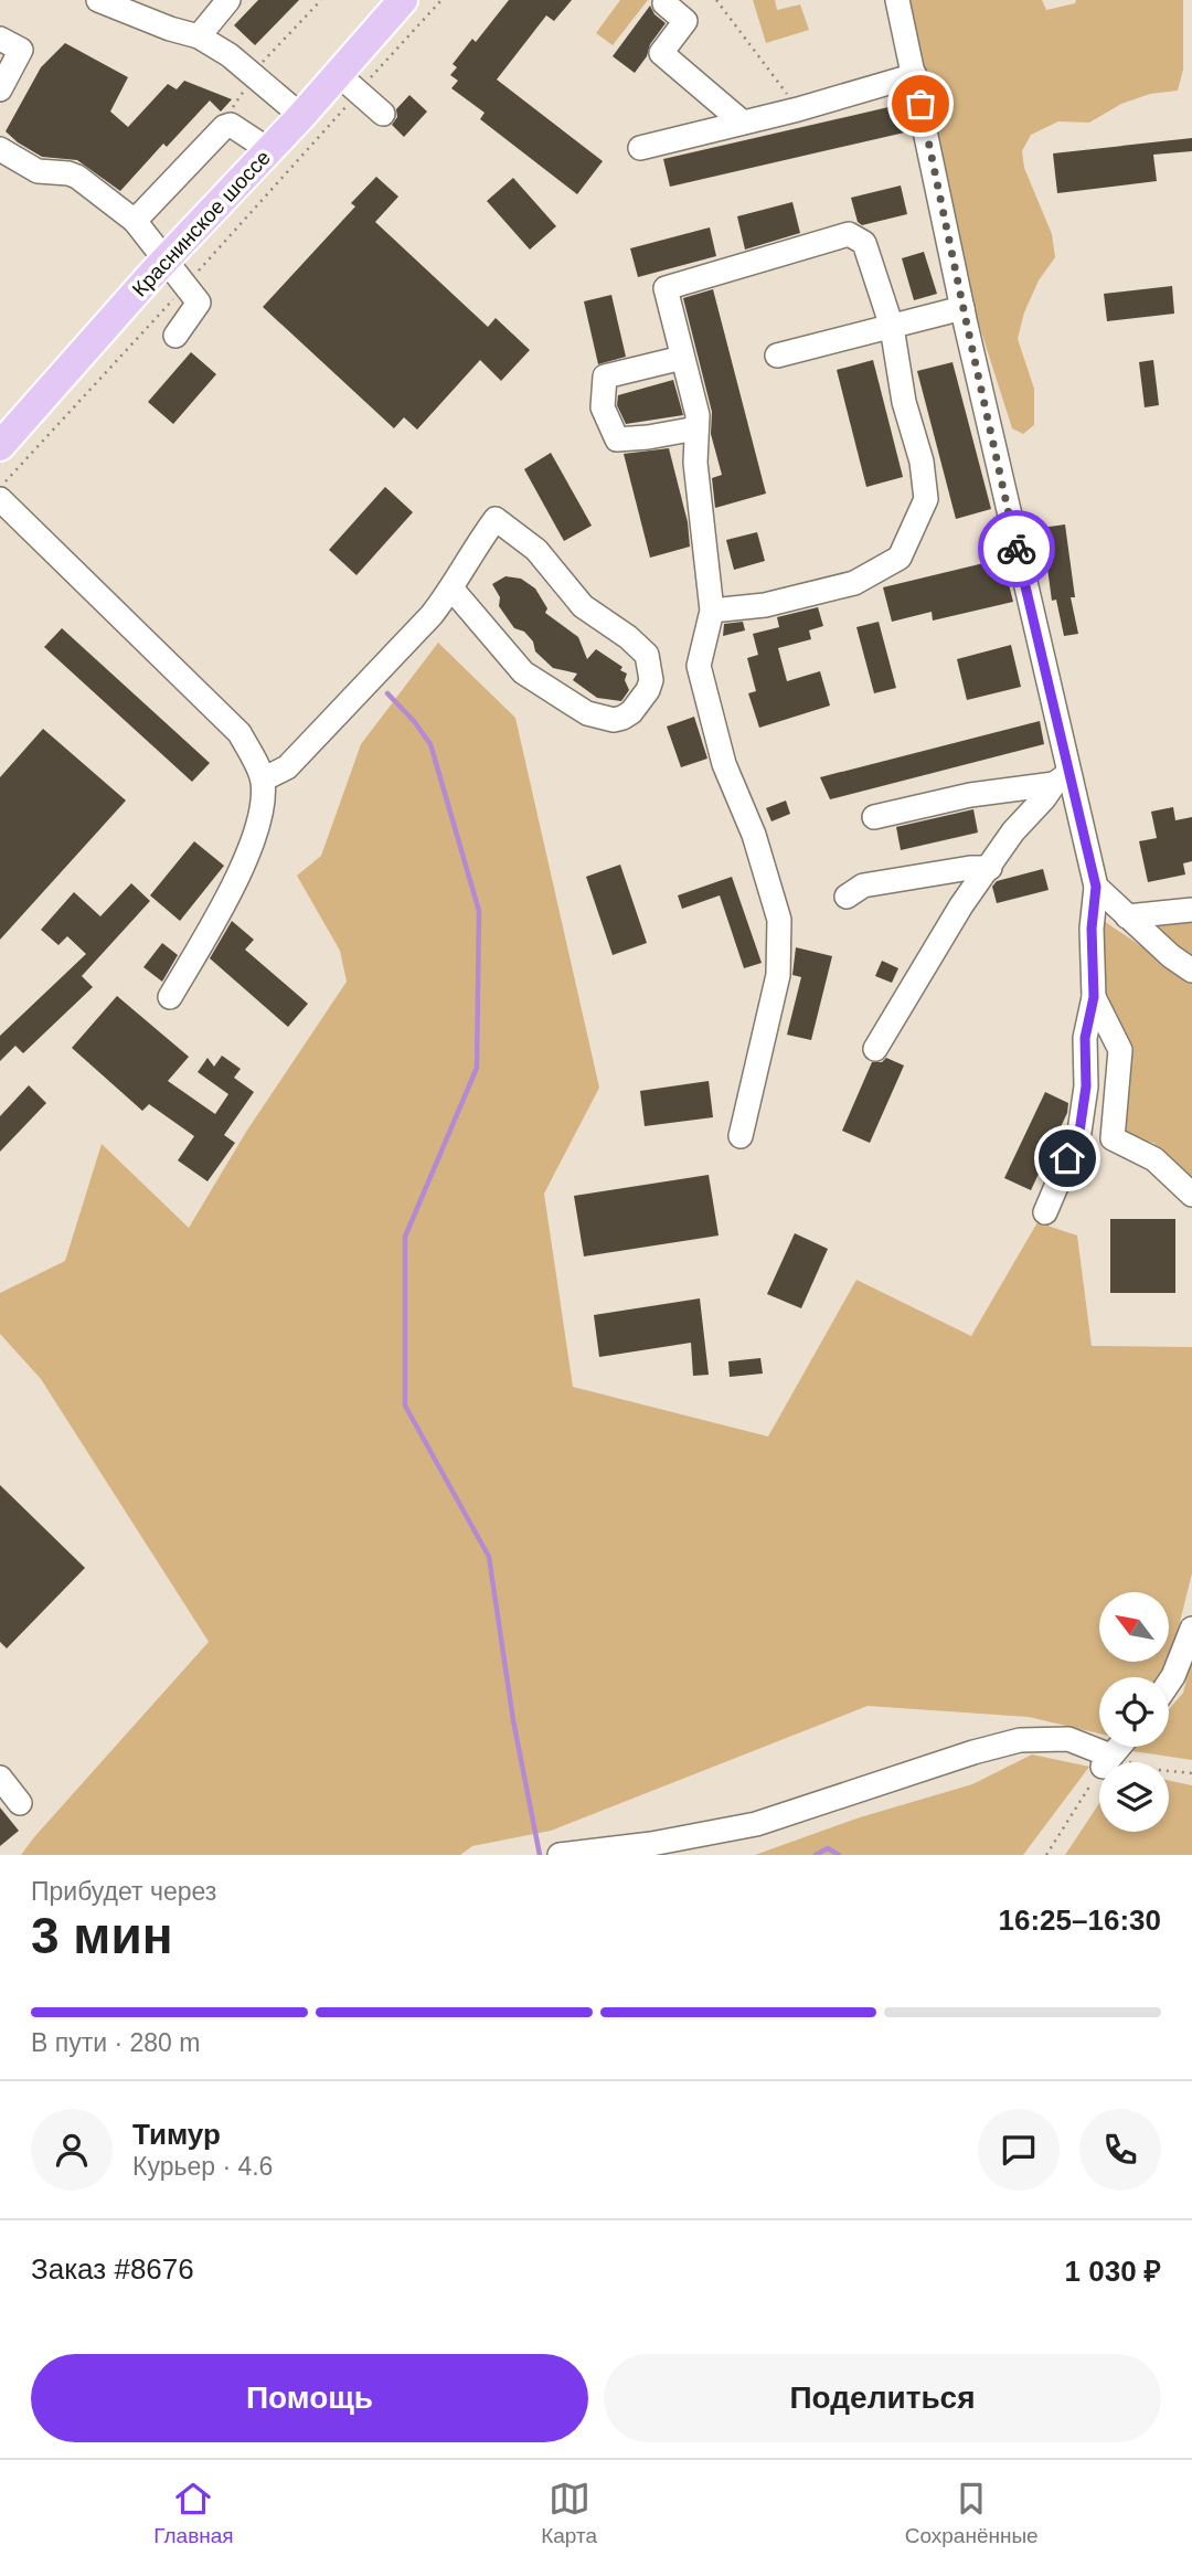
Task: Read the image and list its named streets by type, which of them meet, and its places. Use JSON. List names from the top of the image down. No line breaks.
{"streets":{"main road":["Краснинское шоссе"]},"north":"top left","page":{"heading":["3 мин","Прибудет через","16:25–16:30"],"panel":["Тимур","Курьер · 4.6","Заказ #8676","1 030 ₽"],"bar":"В пути · 280 m","buttons":["Помощь","Поделиться"],"tabs":["Главная","Карта","Сохранённые"]}}
